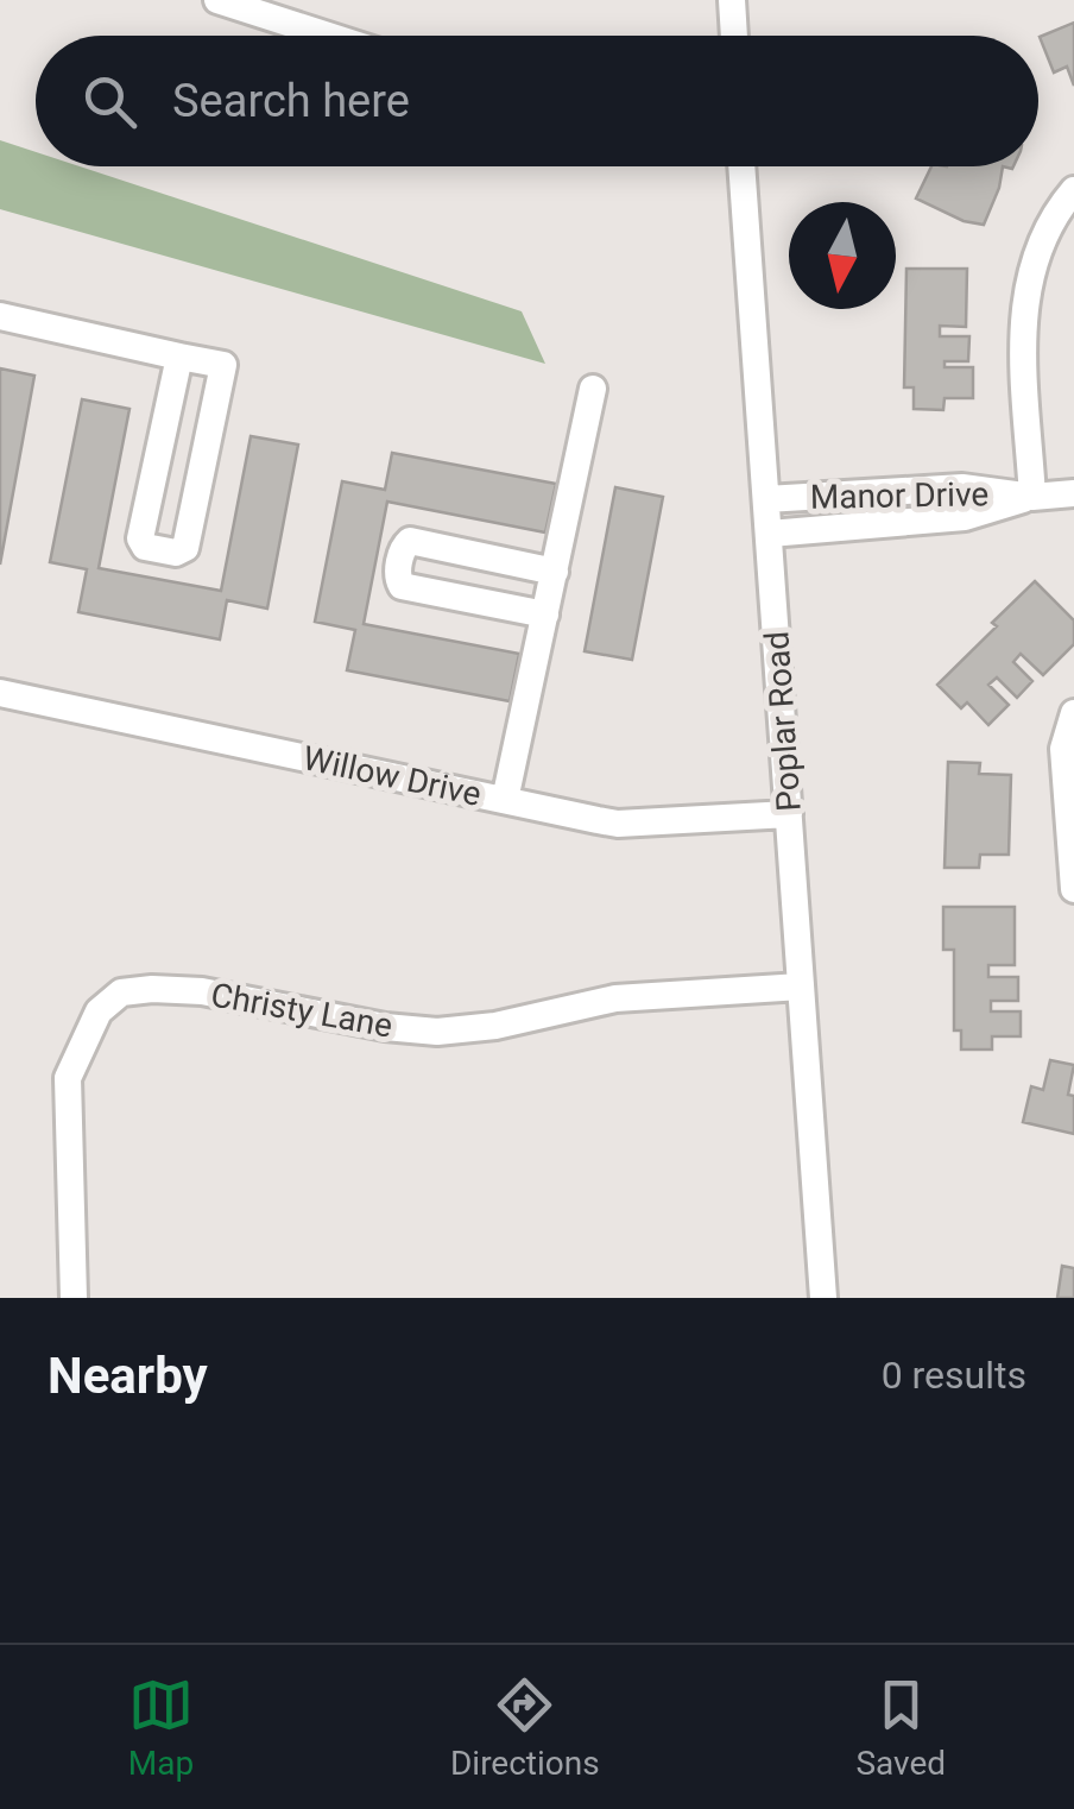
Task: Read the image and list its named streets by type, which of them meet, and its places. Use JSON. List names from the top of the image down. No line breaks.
{"streets":{"street":["Manor Drive","Poplar Road","Willow Drive","Christy Lane"]},"crossings":[["Manor Drive","Poplar Road"],["Poplar Road","Willow Drive"],["Poplar Road","Christy Lane"]],"north":"bottom","page":{"search":"Search here","heading":["Nearby","0 results"],"nav":["Map","Directions","Saved"]}}
